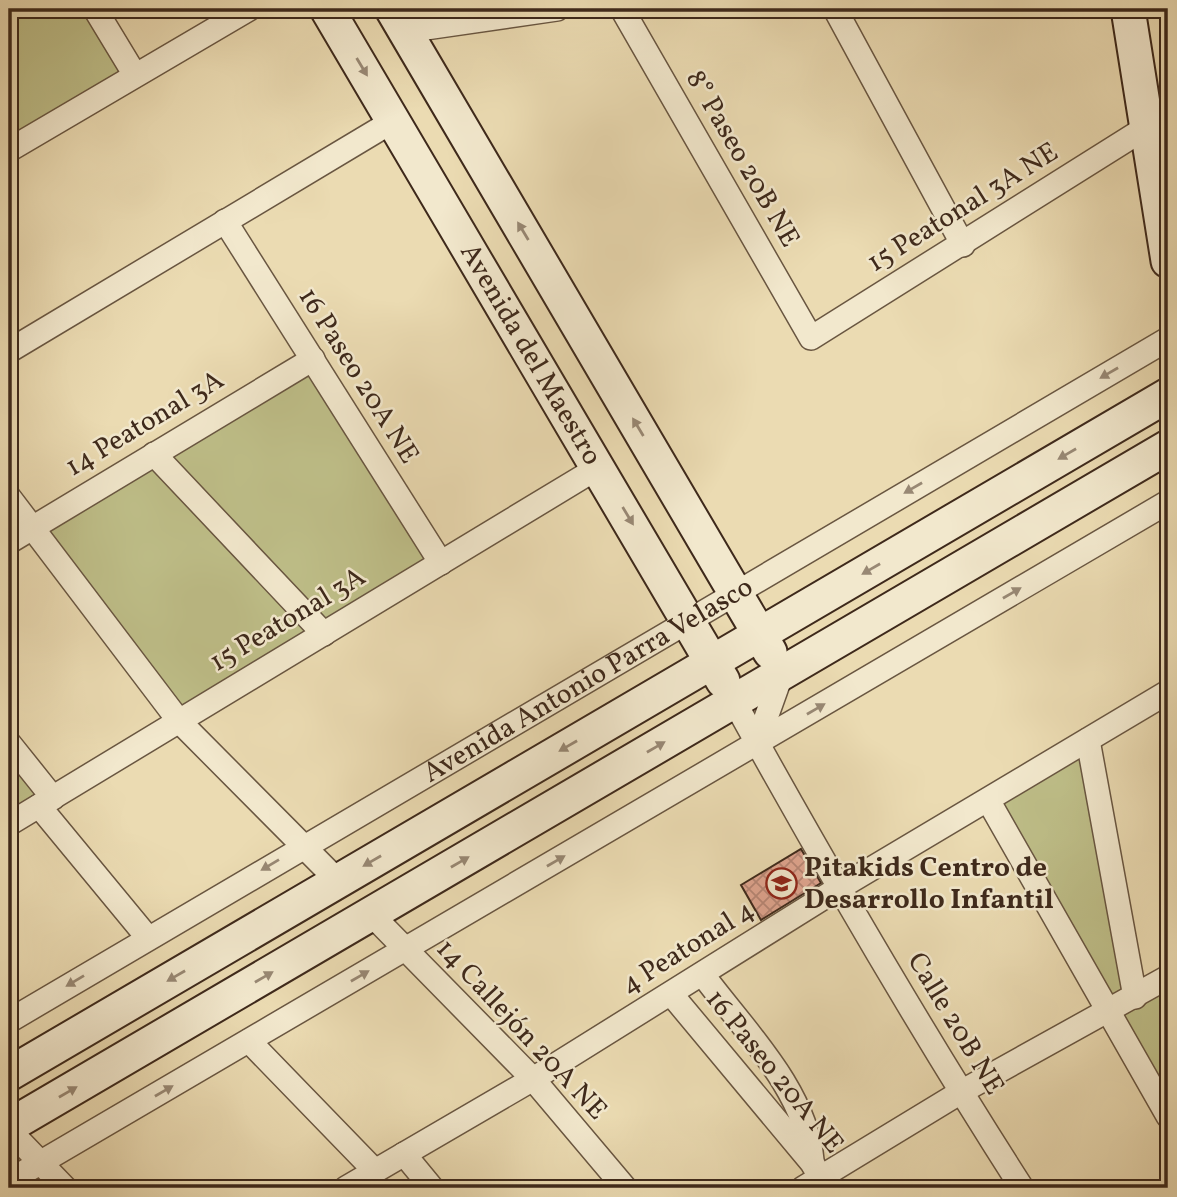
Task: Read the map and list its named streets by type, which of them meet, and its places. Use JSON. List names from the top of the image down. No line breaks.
{"streets":{"street":["8° Paseo 20B NE","15 Peatonal 3A NE","Avenida del Maestro","16 Paseo 20A NE","14 Peatonal 3A","15 Peatonal 3A","Avenida Antonio Parra Velasco","4 Peatonal 4","Calle 20B NE","14 Callejón 20A NE"]},"crossings":[["8° Paseo 20B NE","15 Peatonal 3A NE"],["Avenida del Maestro","15 Peatonal 3A"],["Avenida del Maestro","Avenida Antonio Parra Velasco"],["Avenida del Maestro","Calle 20B NE"],["16 Paseo 20A NE","14 Peatonal 3A"],["16 Paseo 20A NE","15 Peatonal 3A"],["16 Paseo 20A NE","4 Peatonal 4"],["4 Peatonal 4","Calle 20B NE"],["4 Peatonal 4","14 Callejón 20A NE"]],"places":{"school or university":["Pitakids Centro de Desarrollo Infantil"]}}
